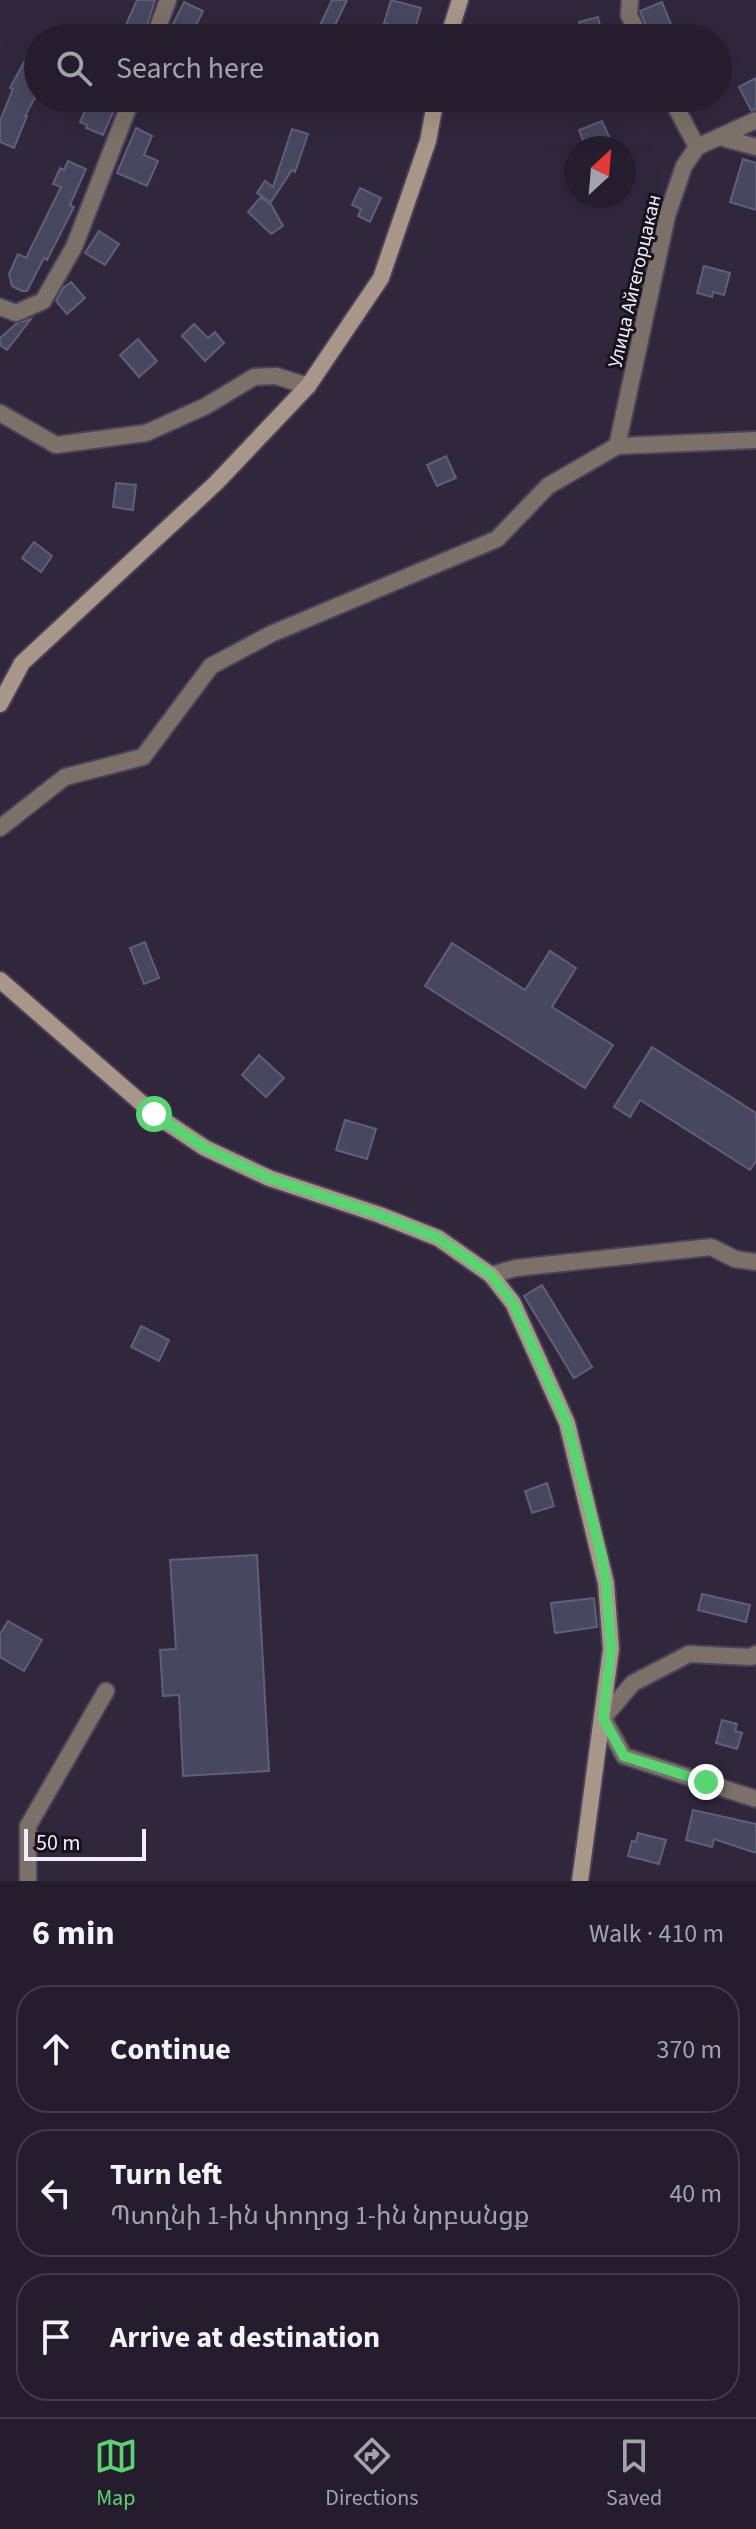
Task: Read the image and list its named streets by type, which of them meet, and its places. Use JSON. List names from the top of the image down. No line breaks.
{"streets":{"street":["Улица Айгегорцакан"]},"scale_bar":"50 m","north":"top right","page":{"search":"Search here","scale":"50 m","heading":["6 min","Walk · 410 m"],"list":[["Continue","370 m"],["Turn left","Պտղնի 1-ին փողոց 1-ին նրբանցք","40 m"],"Arrive at destination"],"nav":["Map","Directions","Saved"]}}
